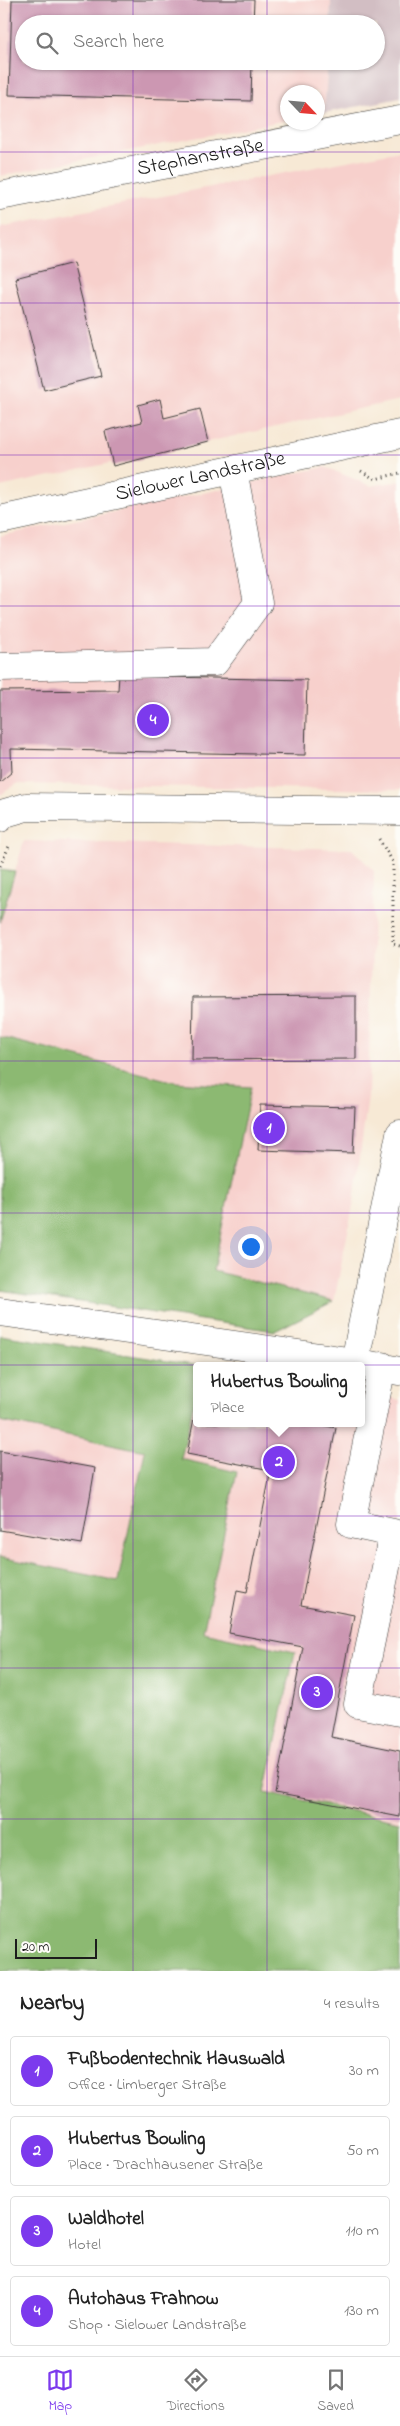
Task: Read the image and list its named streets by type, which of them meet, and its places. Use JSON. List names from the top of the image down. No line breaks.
{"streets":{"street":["Stephanstraße","Sielower Landstraße"]},"scale_bar":"20 m","north":"bottom right","page":{"search":"Search here","pins":["4","1","2","3"],"popup":["Hubertus Bowling","Place"],"scale":"20 m","heading":["Nearby","4 results"],"list":[{"mark":"1","name":"Fußbodentechnik Hauswald","note":"Office · Limberger Straße","value":"30 m"},{"mark":"2","name":"Hubertus Bowling","note":"Place · Drachhausener Straße","value":"50 m"},{"mark":"3","name":"Waldhotel","note":"Hotel","value":"110 m"},{"mark":"4","name":"Autohaus Frahnow","note":"Shop · Sielower Landstraße","value":"130 m"}],"nav":["Map","Directions","Saved"]}}
